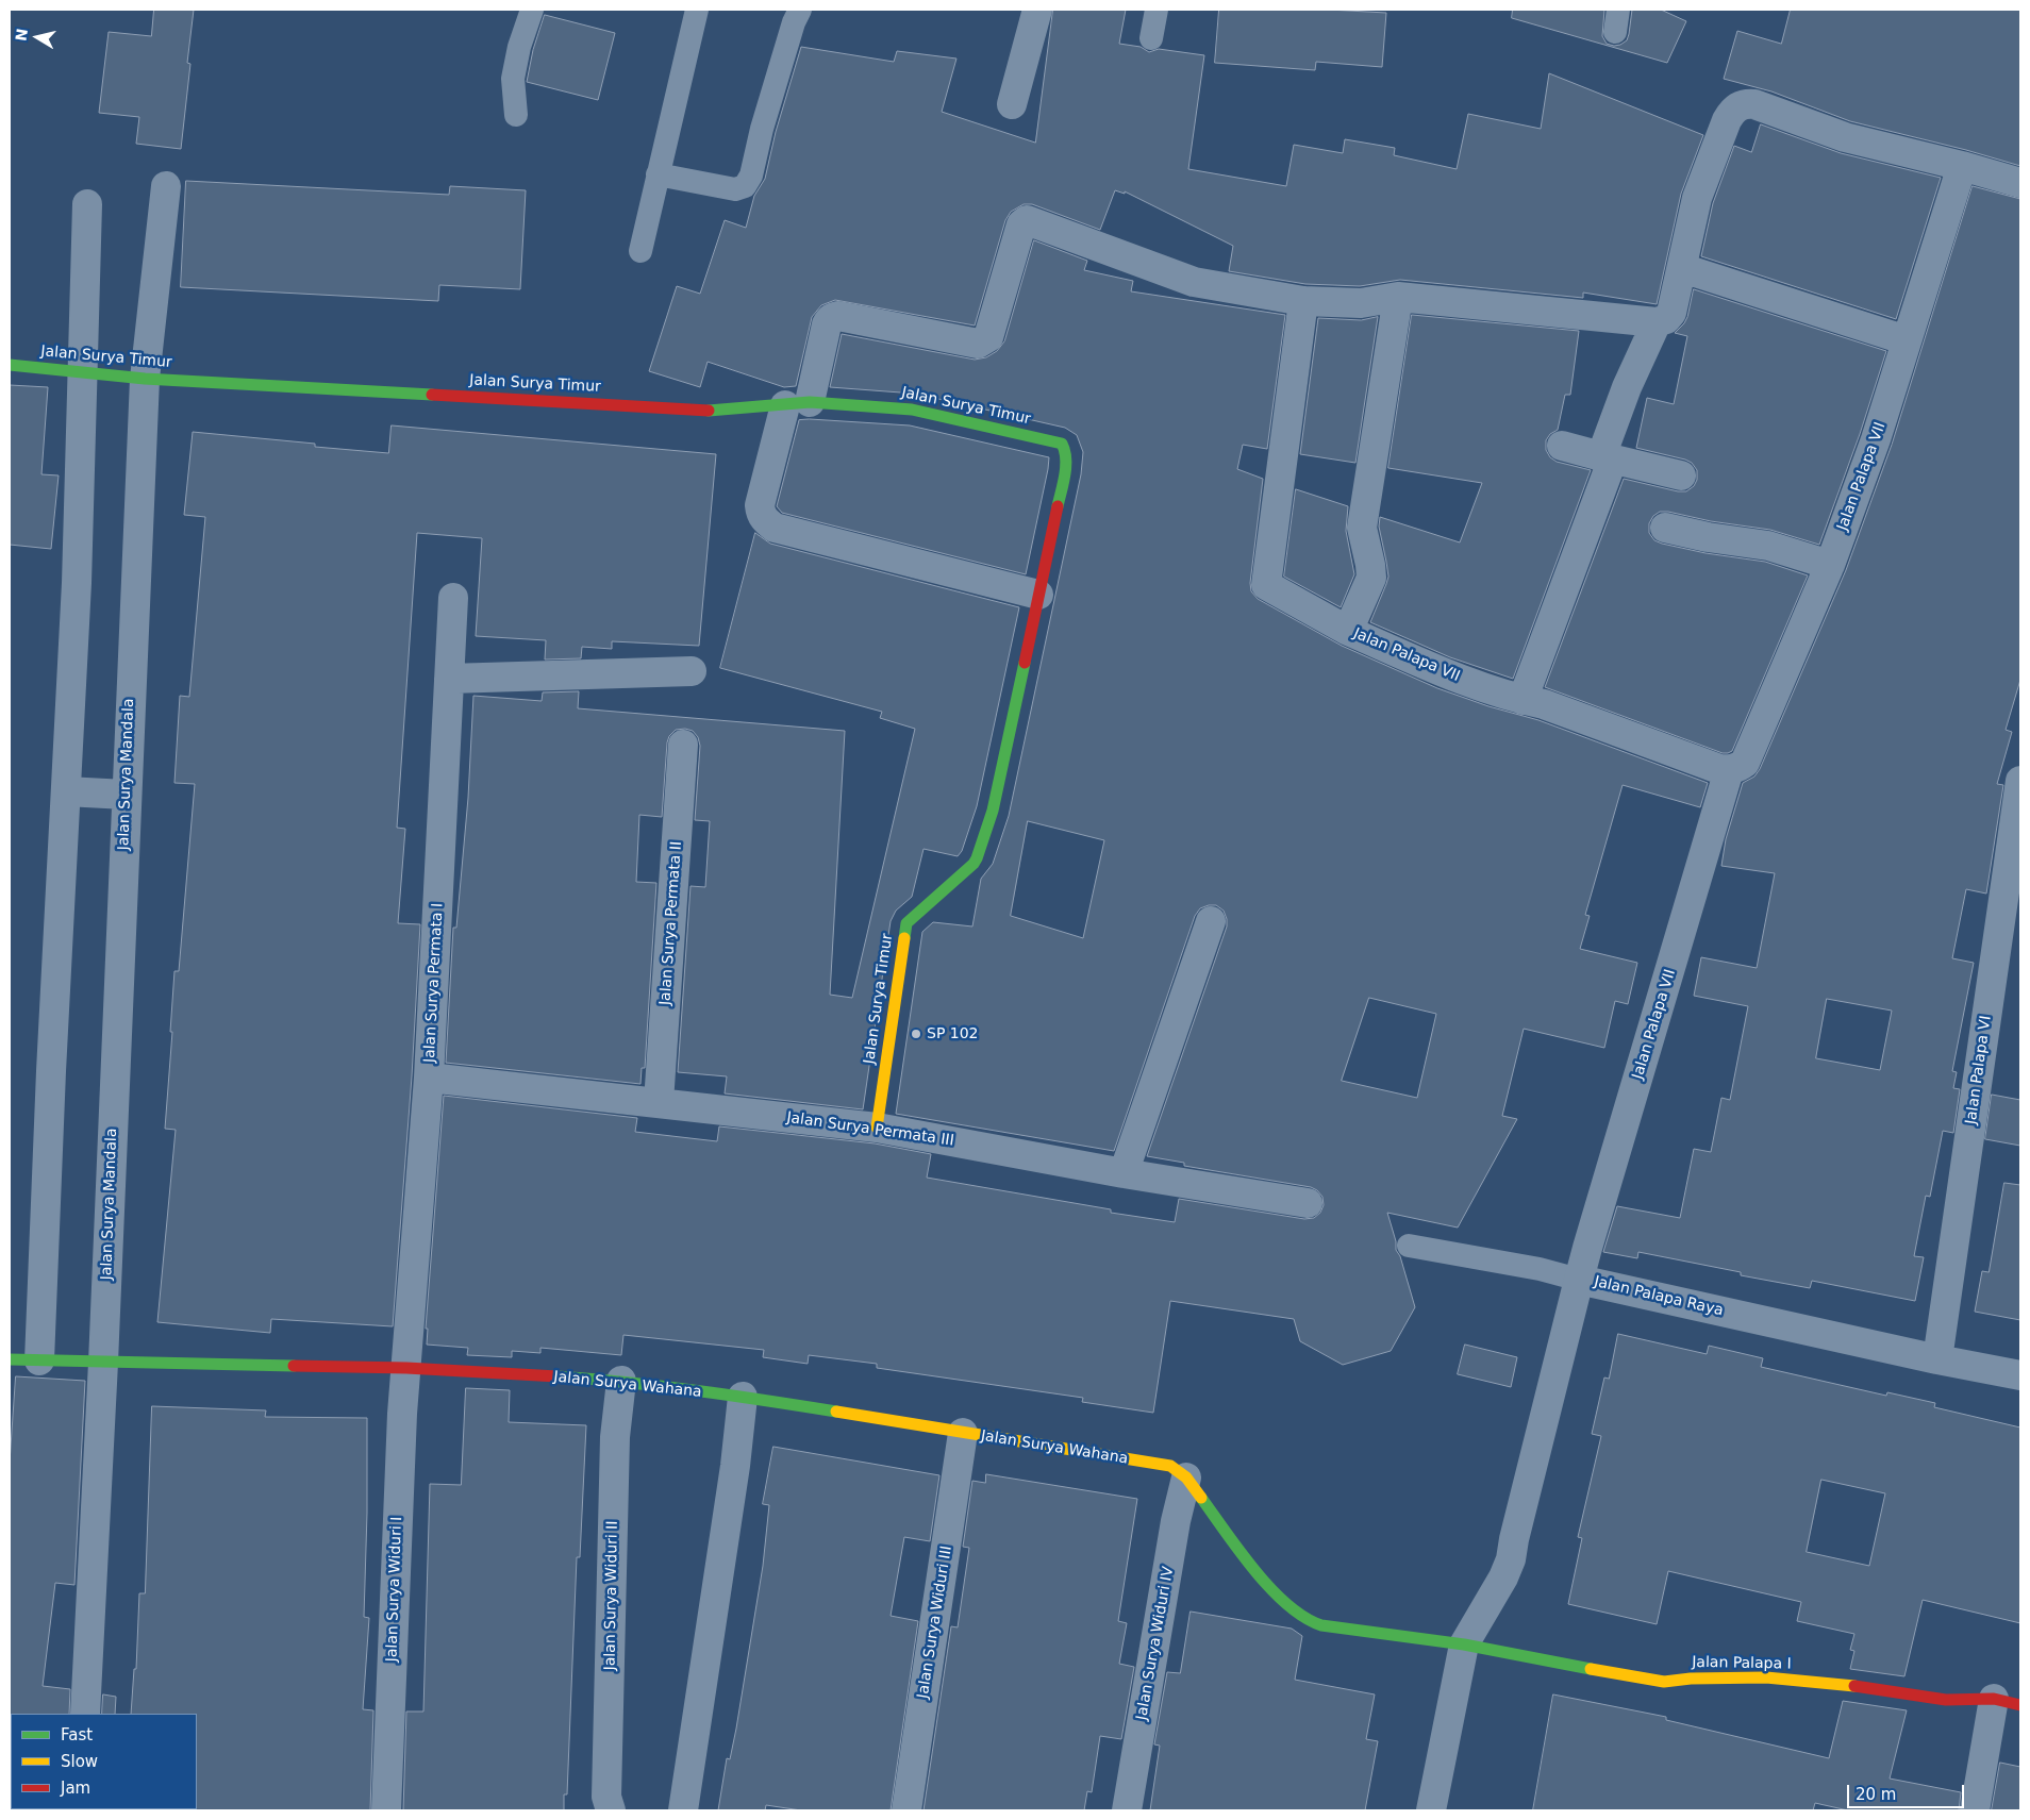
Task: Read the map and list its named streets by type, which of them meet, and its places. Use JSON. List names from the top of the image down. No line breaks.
{"streets":{"street":["Jalan Surya Timur","Jalan Palapa VII","Jalan Surya Mandala","Jalan Surya Permata II","Jalan Surya Permata I","Jalan Palapa VI","Jalan Surya Permata III","Jalan Palapa Raya","Jalan Surya Wahana","Jalan Surya Widuri I","Jalan Surya Widuri II","Jalan Surya Widuri III","Jalan Surya Widuri IV","Jalan Palapa I"]},"crossings":[["Jalan Surya Timur","Jalan Surya Mandala"],["Jalan Surya Timur","Jalan Surya Permata III"],["Jalan Palapa VII","Jalan Palapa Raya"],["Jalan Surya Permata II","Jalan Surya Permata III"],["Jalan Surya Permata I","Jalan Surya Permata III"],["Jalan Surya Permata I","Jalan Surya Wahana"],["Jalan Surya Permata I","Jalan Surya Widuri I"],["Jalan Palapa VI","Jalan Palapa Raya"],["Jalan Palapa Raya","Jalan Surya Wahana"],["Jalan Palapa Raya","Jalan Palapa I"],["Jalan Surya Wahana","Jalan Surya Widuri I"],["Jalan Surya Wahana","Jalan Surya Widuri II"],["Jalan Surya Wahana","Jalan Surya Widuri III"],["Jalan Surya Wahana","Jalan Surya Widuri IV"],["Jalan Surya Wahana","Jalan Palapa I"]],"places":["SP 102"],"legend":["Fast","Slow","Jam"],"scale_bar":"20 m","north":"left"}
